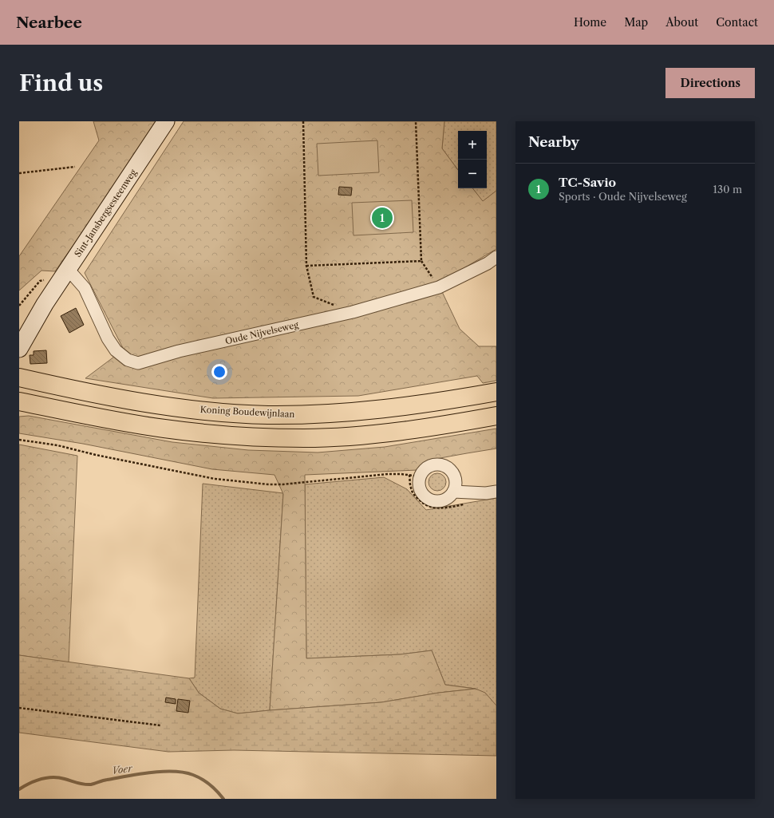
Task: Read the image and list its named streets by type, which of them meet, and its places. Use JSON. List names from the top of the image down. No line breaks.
{"streets":{"highway":["Koning Boudewijnlaan"],"main road":["Sint-Jansbergsesteenweg"],"street":["Oude Nijvelseweg"]},"crossings":[["Sint-Jansbergsesteenweg","Oude Nijvelseweg"]],"water":["Voer"],"page":{"header":"Nearbee","nav":["Home","Map","About","Contact"],"buttons":"Directions","title":"Find us","heading":"Nearby","map_buttons":["+","−"],"list":[{"mark":"1","name":"TC-Savio","note":"Sports · Oude Nijvelseweg","value":"130 m"}],"pins":"1"}}
